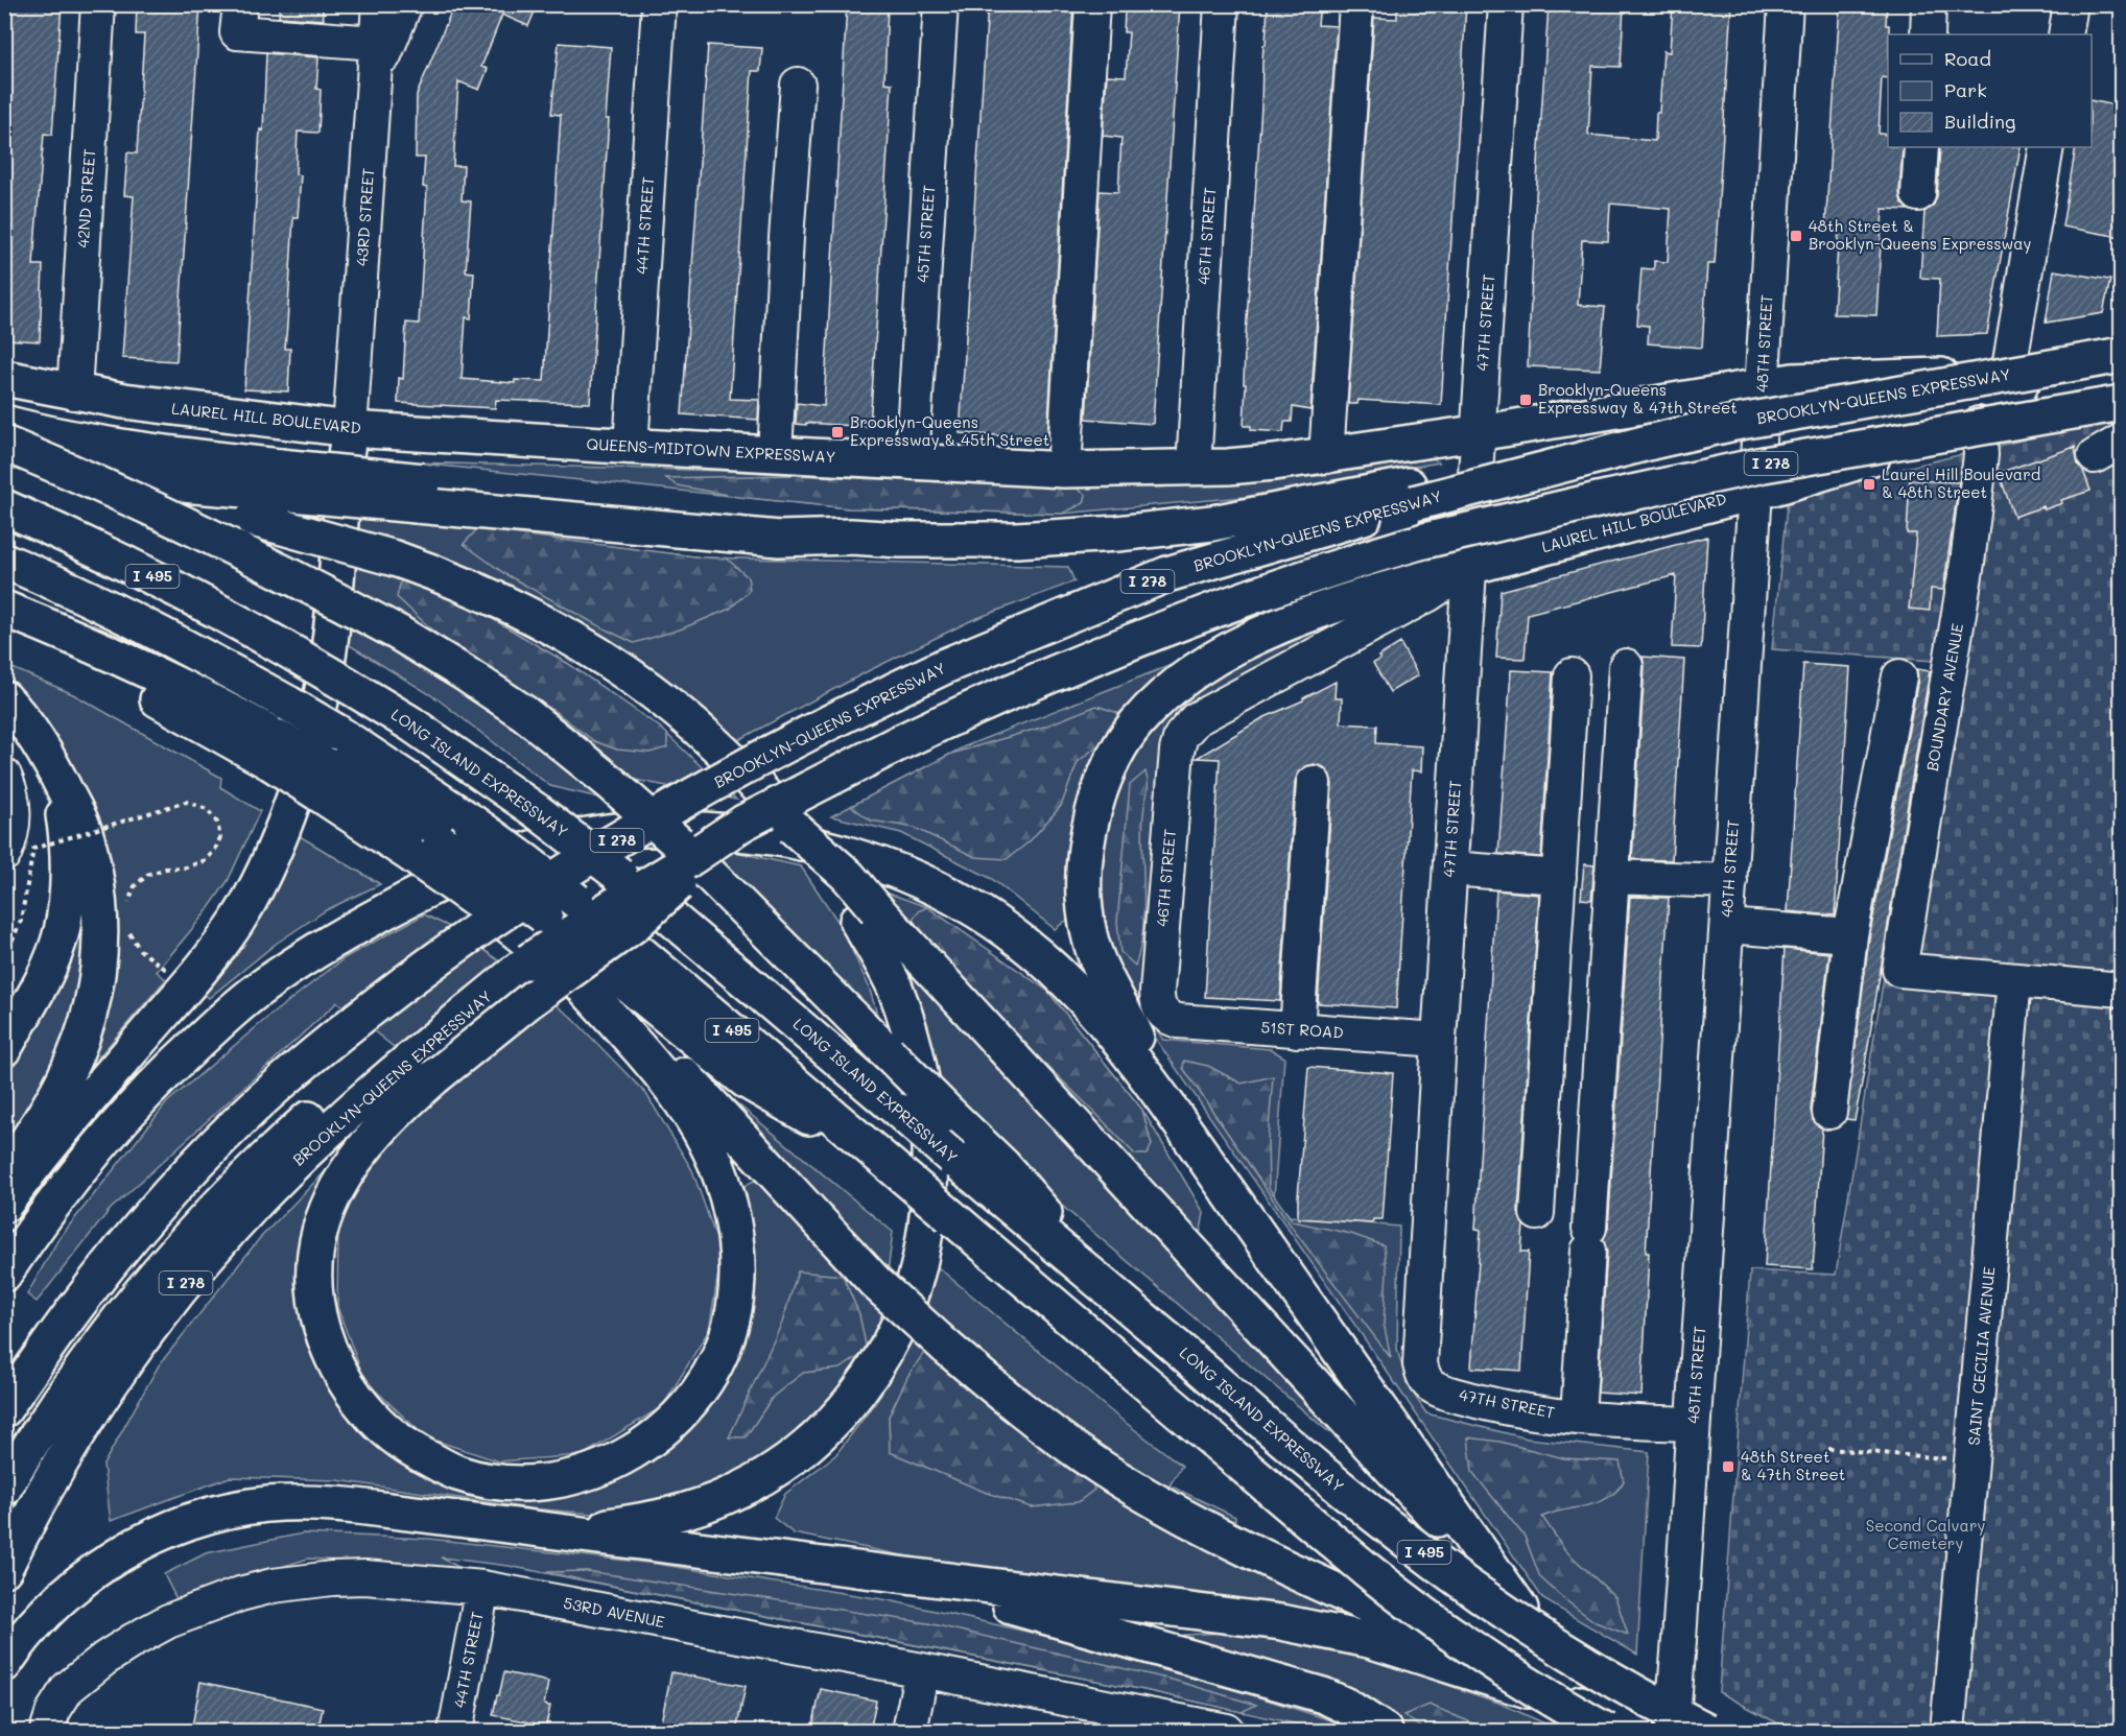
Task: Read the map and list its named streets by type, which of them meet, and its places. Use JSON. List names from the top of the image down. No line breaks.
{"streets":{"main road":["BROOKLYN-QUEENS EXPRESSWAY","LAUREL HILL BOULEVARD","QUEENS-MIDTOWN EXPRESSWAY","I 278","I 495","LONG ISLAND EXPRESSWAY"],"street":["42ND STREET","43RD STREET","44TH STREET","45TH STREET","46TH STREET","47TH STREET","48TH STREET","BOUNDARY AVENUE","51ST ROAD","SAINT CECILIA AVENUE","53RD AVENUE"]},"crossings":[["42ND STREET","LAUREL HILL BOULEVARD"],["43RD STREET","LAUREL HILL BOULEVARD"],["44TH STREET","QUEENS-MIDTOWN EXPRESSWAY"],["44TH STREET","53RD AVENUE"],["45TH STREET","QUEENS-MIDTOWN EXPRESSWAY"],["46TH STREET","BROOKLYN-QUEENS EXPRESSWAY"],["46TH STREET","LAUREL HILL BOULEVARD"],["46TH STREET","QUEENS-MIDTOWN EXPRESSWAY"],["46TH STREET","51ST ROAD"],["47TH STREET","48TH STREET"],["47TH STREET","BROOKLYN-QUEENS EXPRESSWAY"],["47TH STREET","LAUREL HILL BOULEVARD"],["47TH STREET","51ST ROAD"],["48TH STREET","BROOKLYN-QUEENS EXPRESSWAY"],["48TH STREET","LAUREL HILL BOULEVARD"],["BROOKLYN-QUEENS EXPRESSWAY","QUEENS-MIDTOWN EXPRESSWAY"],["LAUREL HILL BOULEVARD","QUEENS-MIDTOWN EXPRESSWAY"],["LAUREL HILL BOULEVARD","BOUNDARY AVENUE"],["BOUNDARY AVENUE","SAINT CECILIA AVENUE"]],"parks":["Second Calvary Cemetery"],"places":{"transit":["48th Street & Brooklyn-Queens Expressway","Brooklyn-Queens Expressway & 47th Street","Brooklyn-Queens Expressway & 45th Street","Laurel Hill Boulevard & 48th Street","48th Street & 47th Street"]},"legend":["Road","Park","Building"]}
